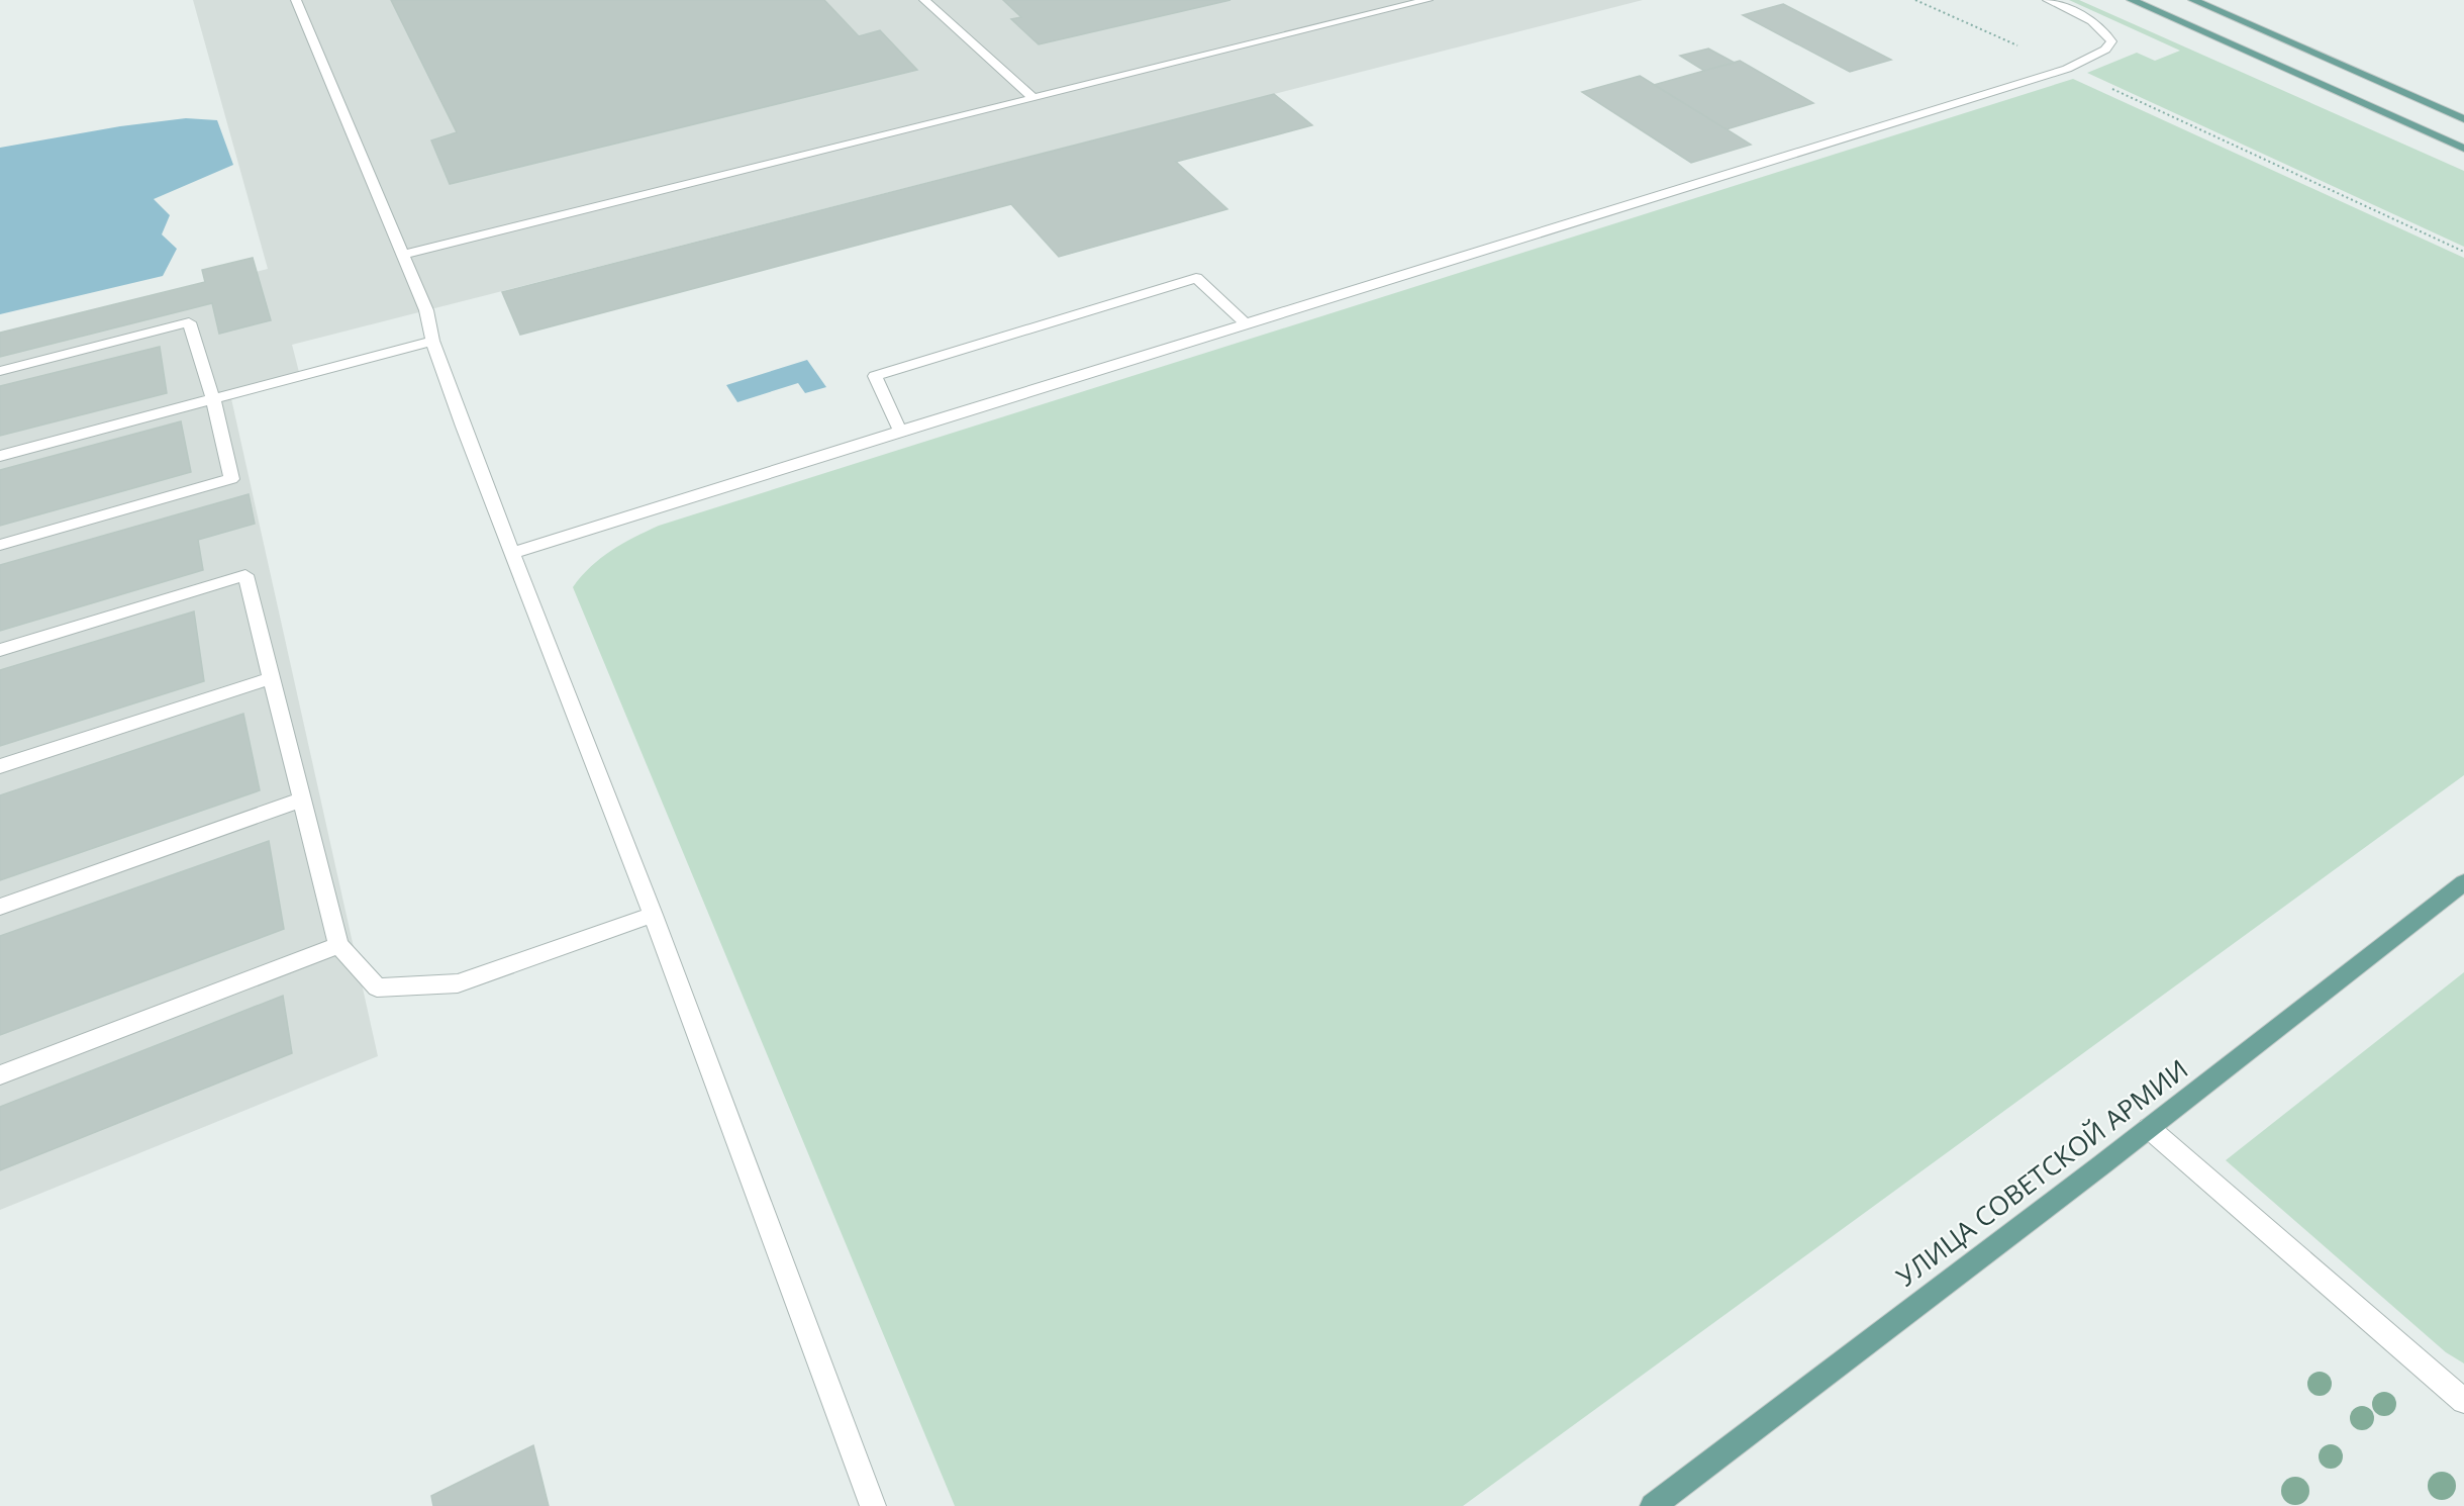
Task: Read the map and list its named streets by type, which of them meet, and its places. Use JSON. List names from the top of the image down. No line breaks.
{"streets":{"main road":["УЛИЦА СОВЕТСКОЙ АРМИИ"]}}
